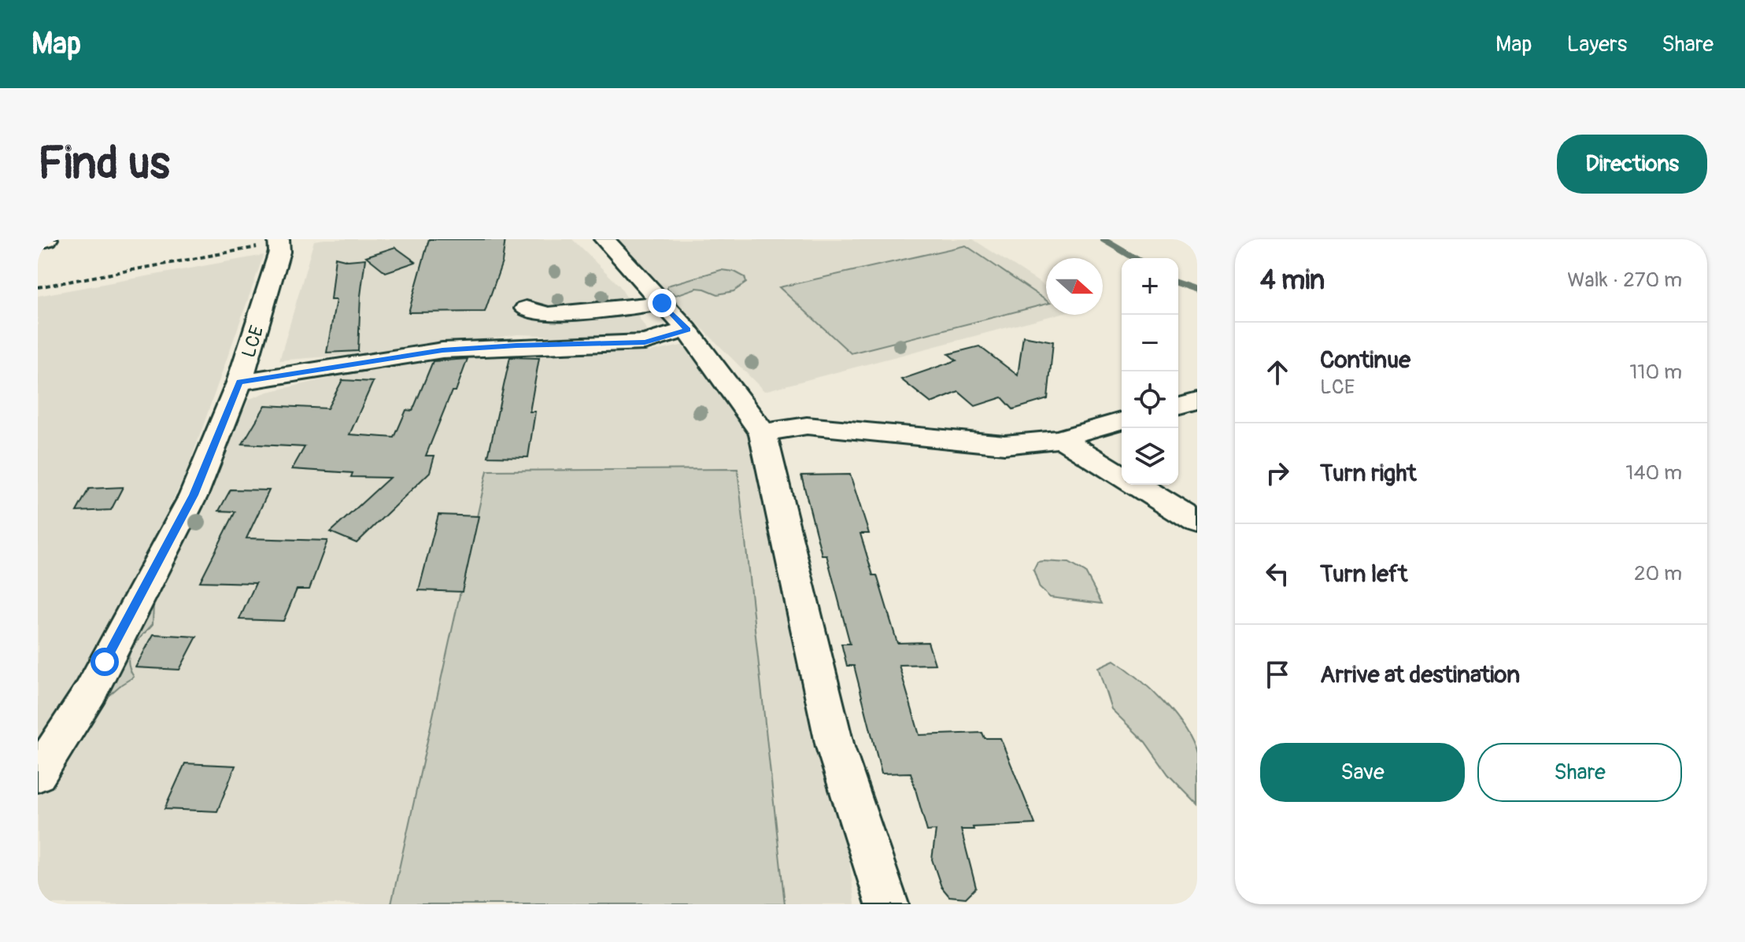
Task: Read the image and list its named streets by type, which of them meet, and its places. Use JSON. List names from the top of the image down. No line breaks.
{"streets":{"street":["LCE"]},"north":"right","page":{"header":"Map","nav":["Map","Layers","Share"],"buttons":["Directions",["Save","Share"]],"title":"Find us","heading":["4 min","Walk · 270 m"],"map_buttons":["+","−"],"list":[["Continue","LCE","110 m"],["Turn right","140 m"],["Turn left","20 m"],"Arrive at destination"]}}
